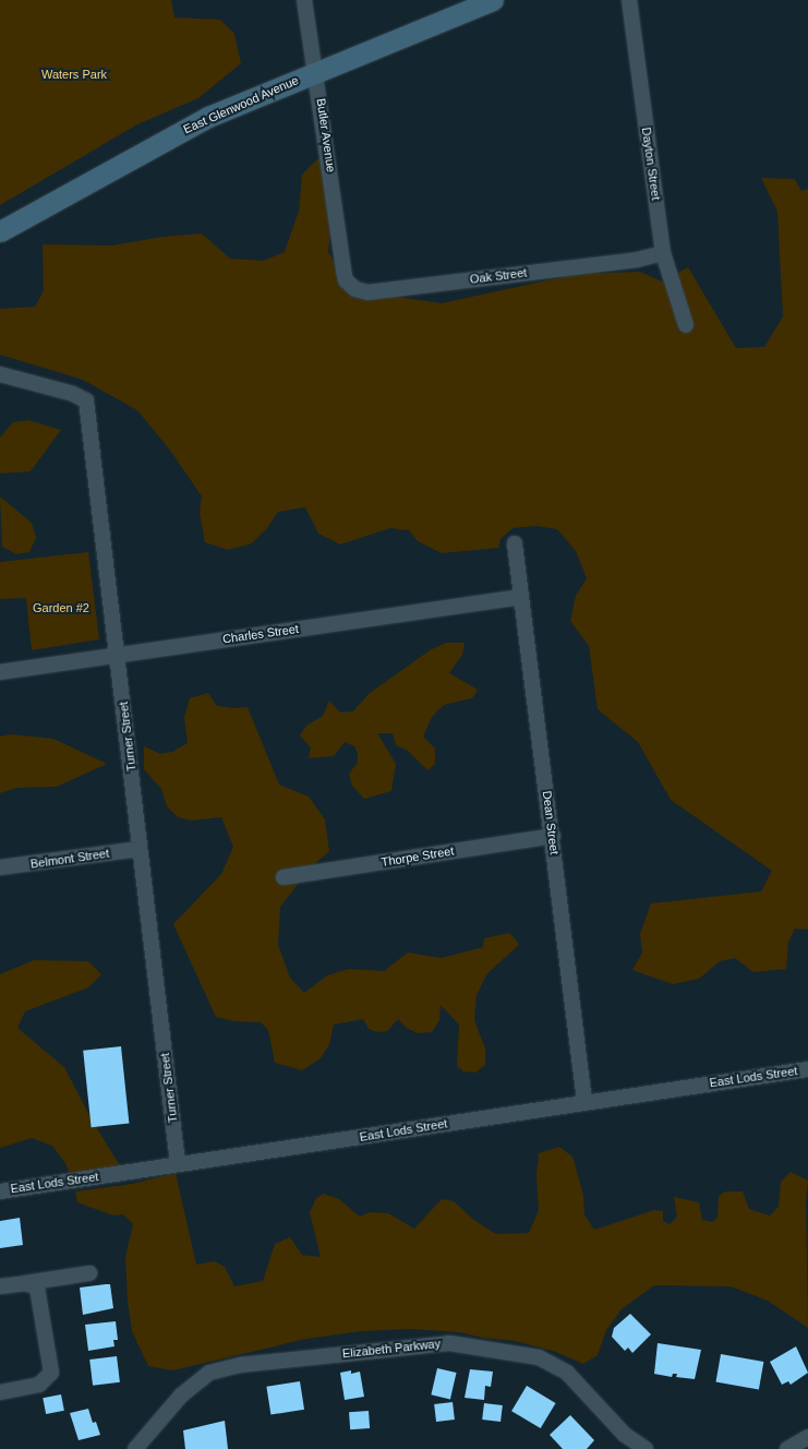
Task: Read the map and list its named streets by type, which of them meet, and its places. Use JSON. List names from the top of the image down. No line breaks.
{"streets":{"street":["East Glenwood Avenue","Butler Avenue","Dayton Street","Oak Street","Charles Street","Turner Street","Dean Street","Thorpe Street","Belmont Street","East Lods Street","Elizabeth Parkway"]},"crossings":[["East Glenwood Avenue","Butler Avenue"],["Butler Avenue","Oak Street"],["Dayton Street","Oak Street"],["Charles Street","Turner Street"],["Charles Street","Dean Street"],["Turner Street","Belmont Street"],["Turner Street","East Lods Street"],["Dean Street","Thorpe Street"],["Dean Street","East Lods Street"]],"parks":["Waters Park","Garden #2"]}
